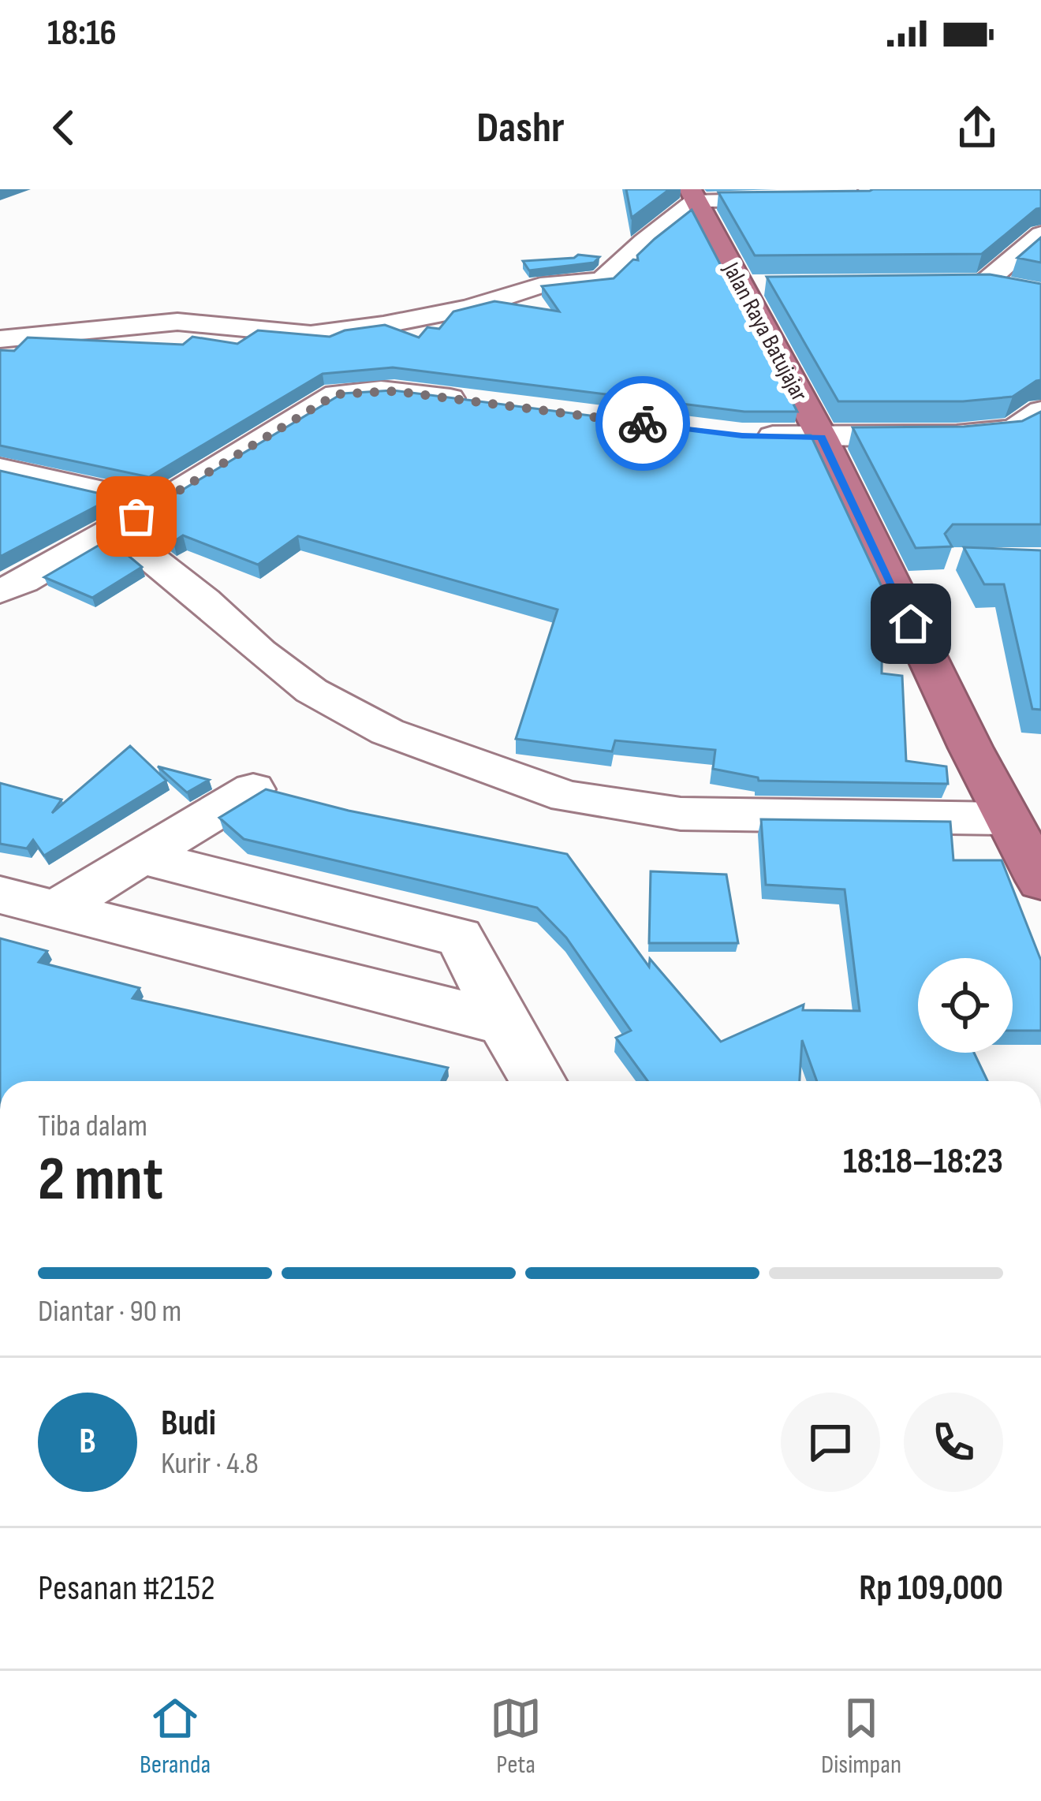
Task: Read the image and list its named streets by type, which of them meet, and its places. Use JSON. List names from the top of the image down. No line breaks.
{"streets":{"highway":["Jalan Raya Batujajar"]},"page":{"status":"18:16","header":"Dashr","heading":["2 mnt","Tiba dalam","18:18–18:23"],"panel":["Budi","Kurir · 4.8","Pesanan #2152","Rp 109,000"],"bar":"Diantar · 90 m","round":"B","tabs":["Beranda","Peta","Disimpan"]}}
